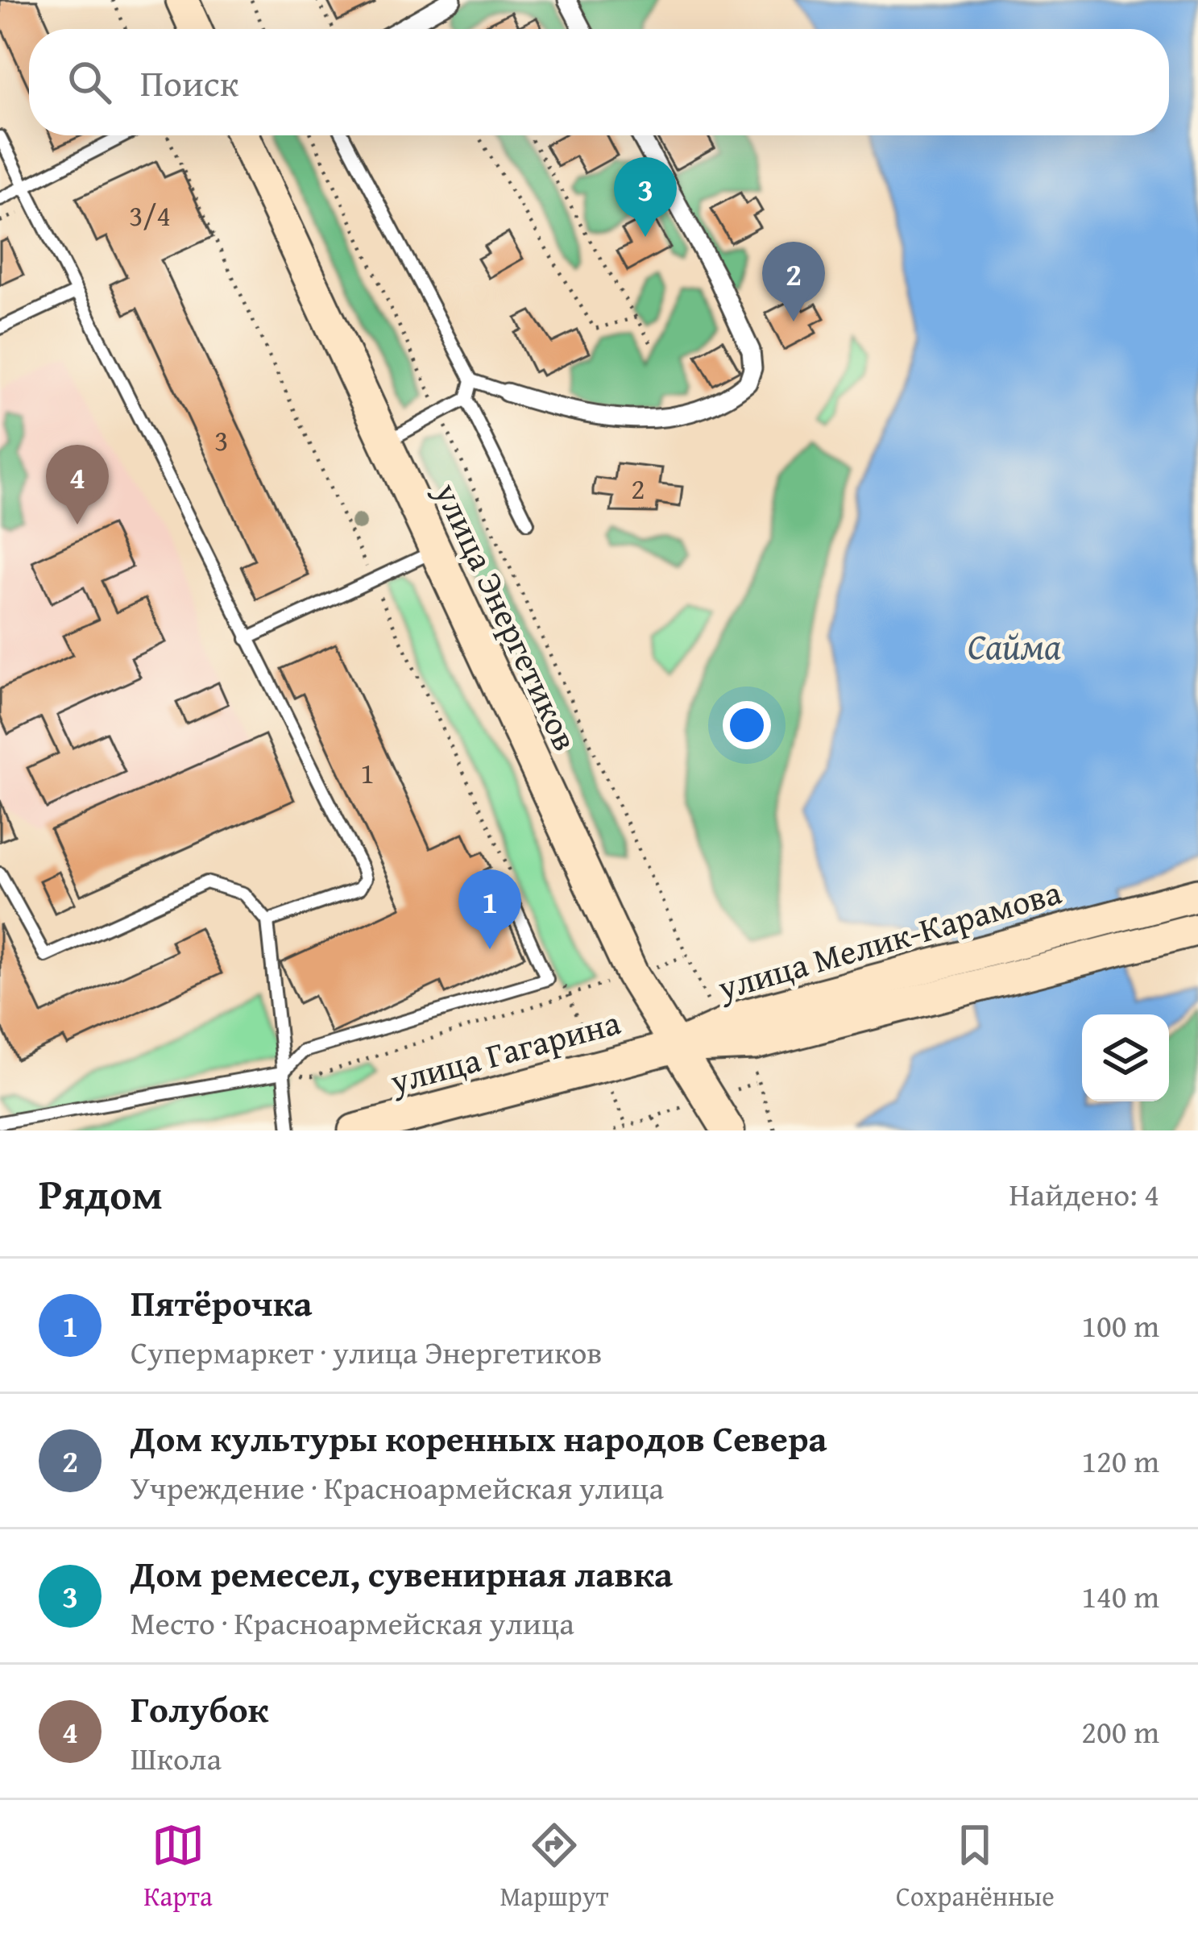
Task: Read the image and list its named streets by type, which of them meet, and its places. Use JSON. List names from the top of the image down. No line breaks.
{"streets":{"main road":["улица Энергетиков","улица Мелик-Карамова","улица Гагарина"]},"crossings":[["улица Энергетиков","улица Мелик-Карамова"],["улица Энергетиков","улица Гагарина"],["улица Мелик-Карамова","улица Гагарина"]],"water":["Сайма"],"house_numbers":["3/4","3","2","1"],"page":{"search":"Поиск","pins":["3","2","4","1"],"heading":["Рядом","Найдено: 4"],"list":[{"mark":"1","name":"Пятёрочка","note":"Супермаркет · улица Энергетиков","value":"100 m"},{"mark":"2","name":"Дом культуры коренных народов Севера","note":"Учреждение · Красноармейская улица","value":"120 m"},{"mark":"3","name":"Дом ремесел, сувенирная лавка","note":"Место · Красноармейская улица","value":"140 m"},{"mark":"4","name":"Голубок","note":"Школа","value":"200 m"}],"nav":["Карта","Маршрут","Сохранённые"]}}
